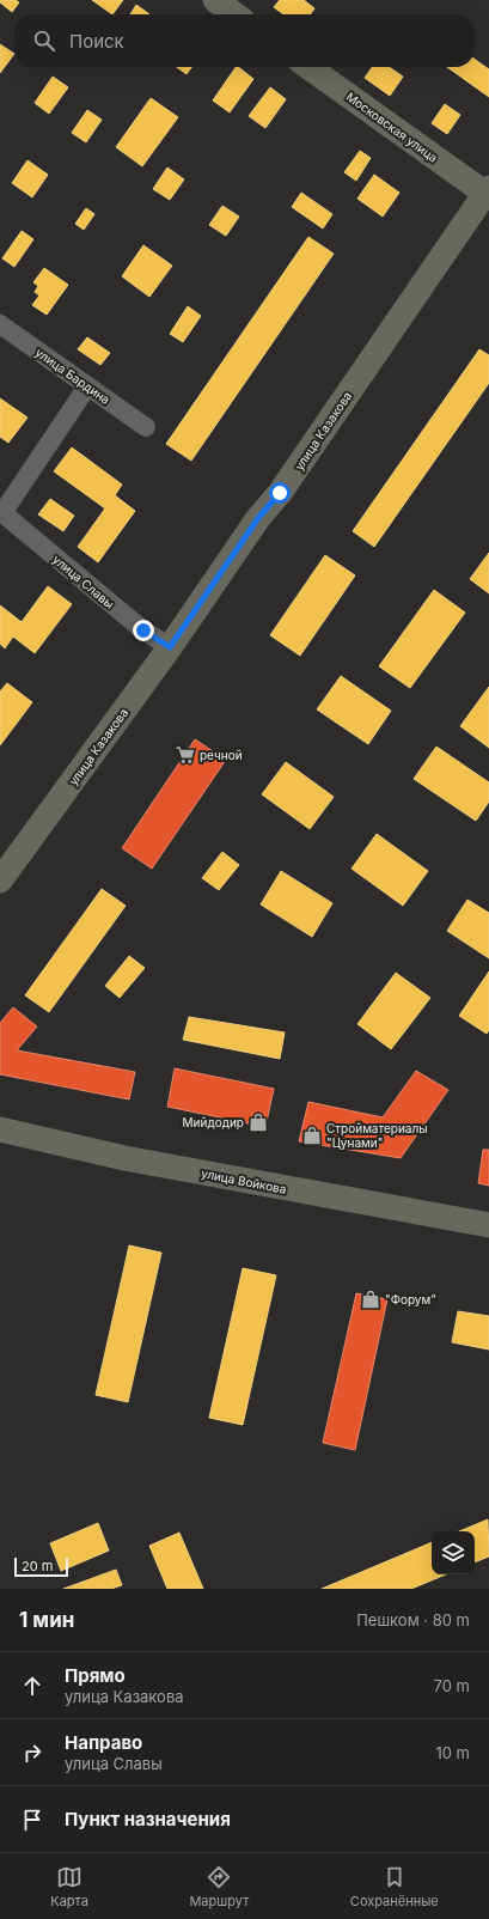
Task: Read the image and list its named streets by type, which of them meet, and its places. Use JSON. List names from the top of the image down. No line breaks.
{"streets":{"main road":["Московская улица","улица Казакова","улица Войкова"],"street":["улица Бардина","улица Славы"]},"crossings":[["Московская улица","улица Казакова"],["улица Казакова","улица Славы"]],"places":{"supermarket":["речной"],"shop":["Мийдодир","Стройматериалы \"Цунами\"","\"Форум\""]},"scale_bar":"20 m","page":{"search":"Поиск","scale":"20 m","heading":["1 мин","Пешком · 80 m"],"list":[["Прямо","улица Казакова","70 m"],["Направо","улица Славы","10 m"],"Пункт назначения"],"nav":["Карта","Маршрут","Сохранённые"]}}
